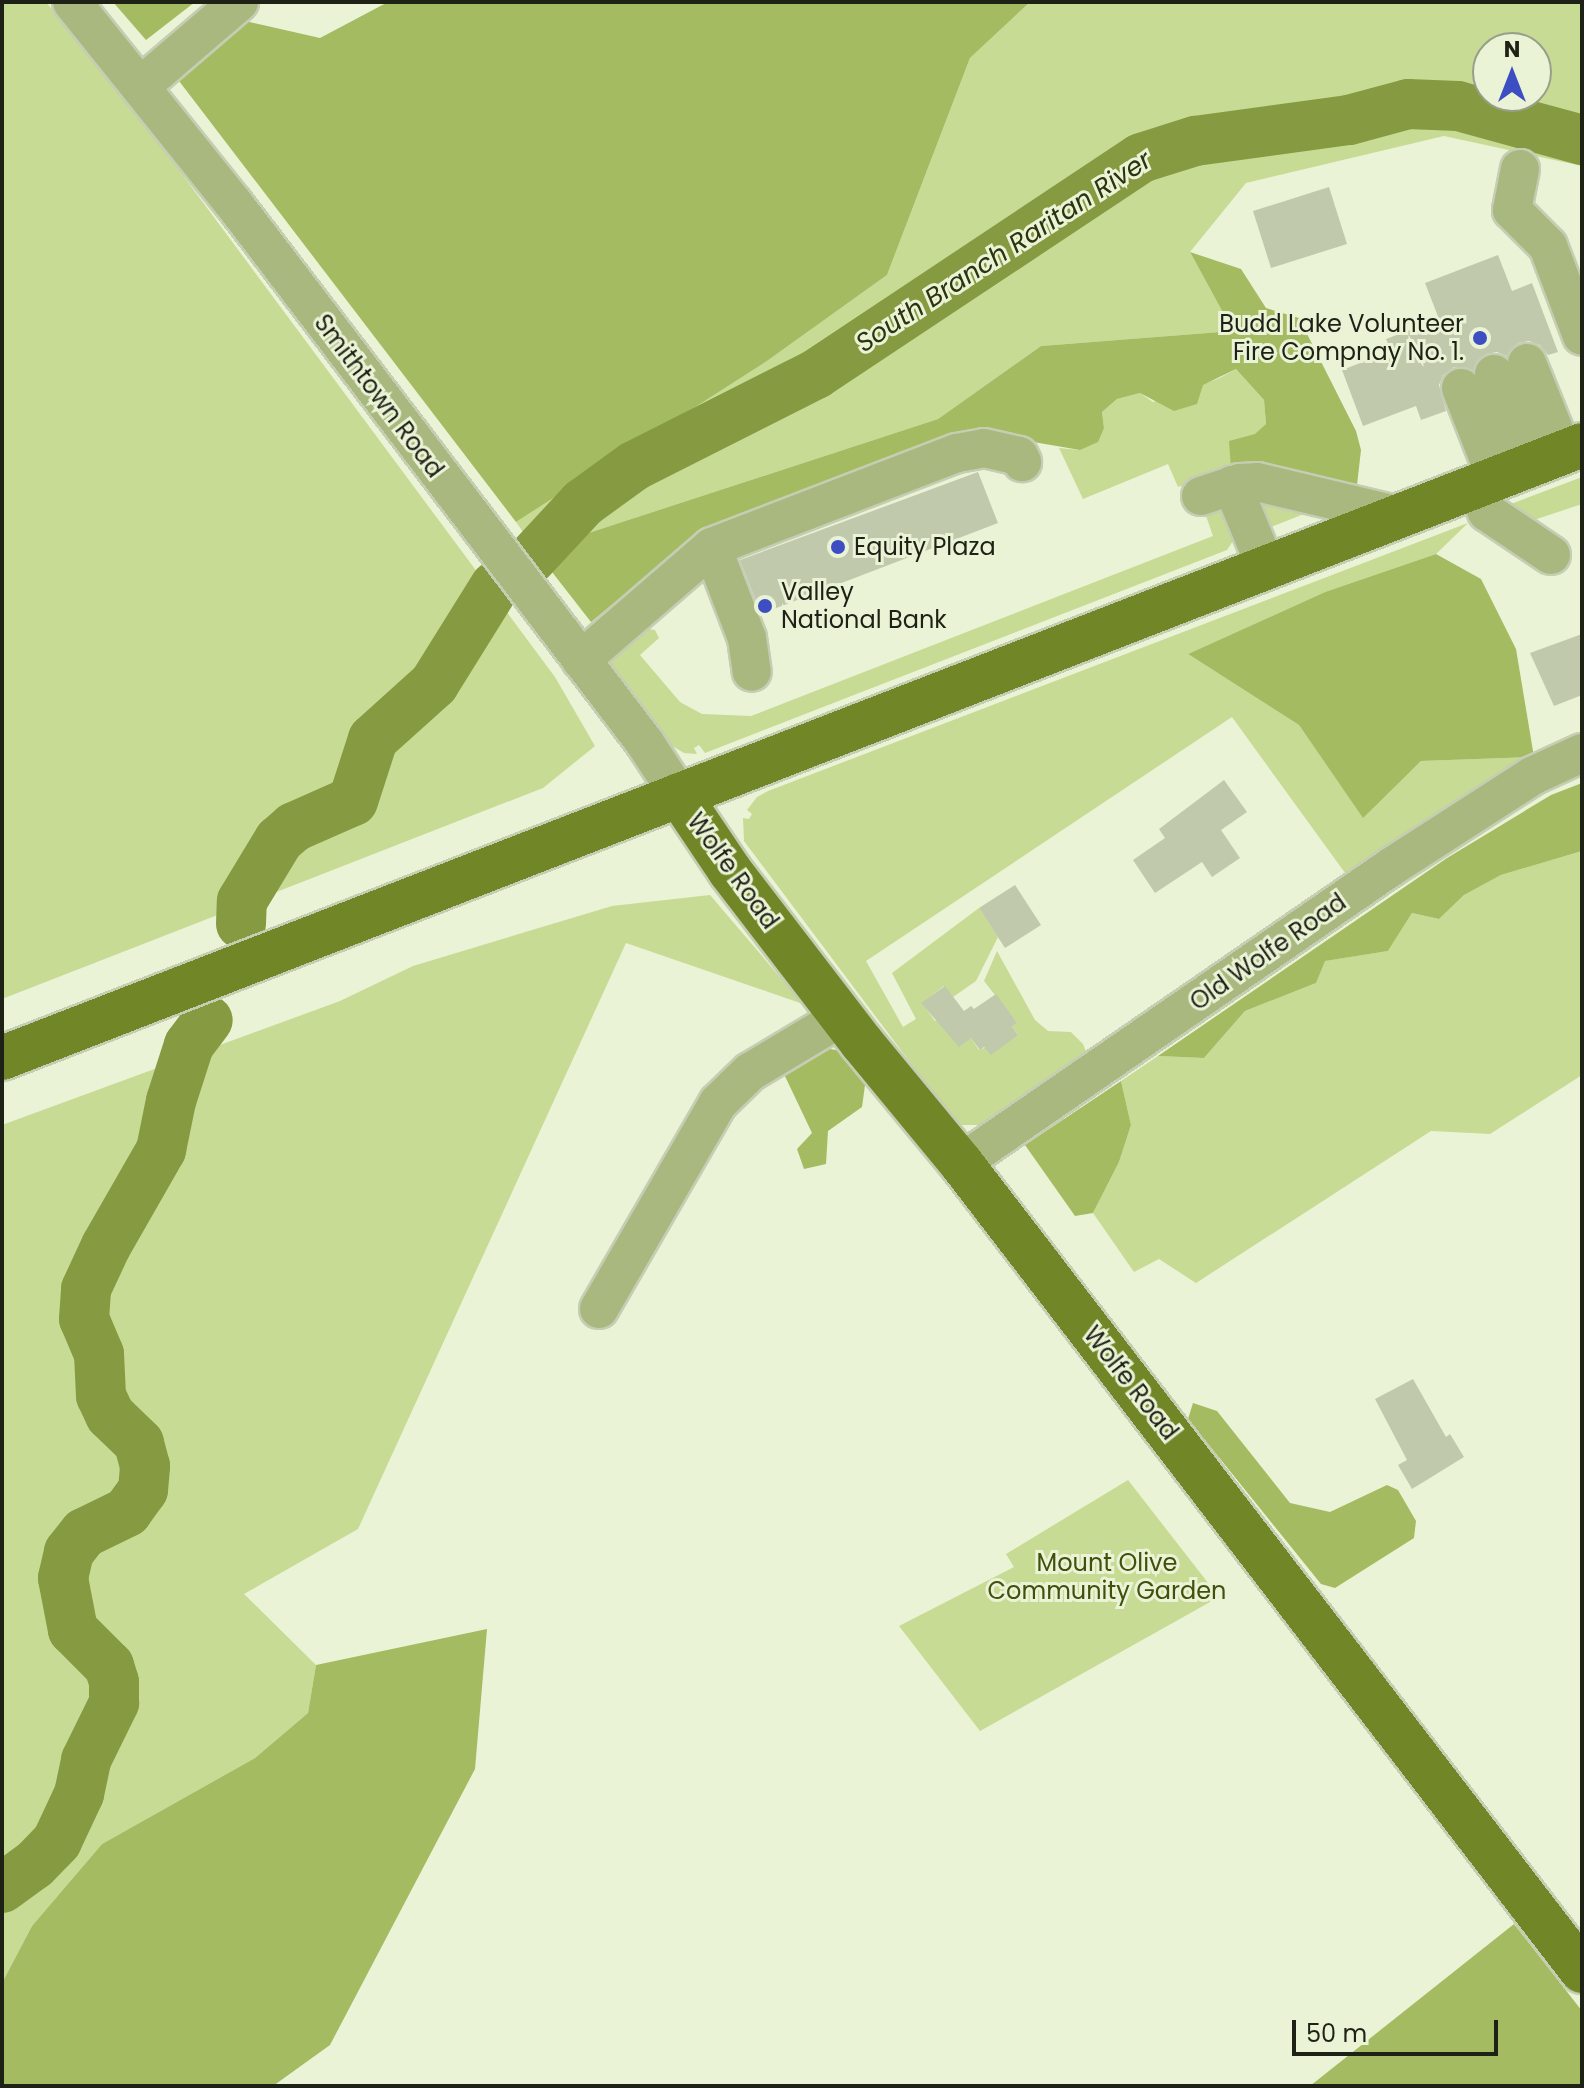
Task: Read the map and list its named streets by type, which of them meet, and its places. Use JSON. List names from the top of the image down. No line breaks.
{"streets":{"main road":["Wolfe Road"],"street":["Smithtown Road","Old Wolfe Road"]},"crossings":[["Smithtown Road","Wolfe Road"],["Wolfe Road","Old Wolfe Road"]],"water":["South Branch Raritan River"],"parks":["Mount Olive Community Garden"],"places":["Budd Lake Volunteer Fire Compnay No. 1.","Equity Plaza","Valley National Bank"],"scale_bar":"50 m","north":"top"}
